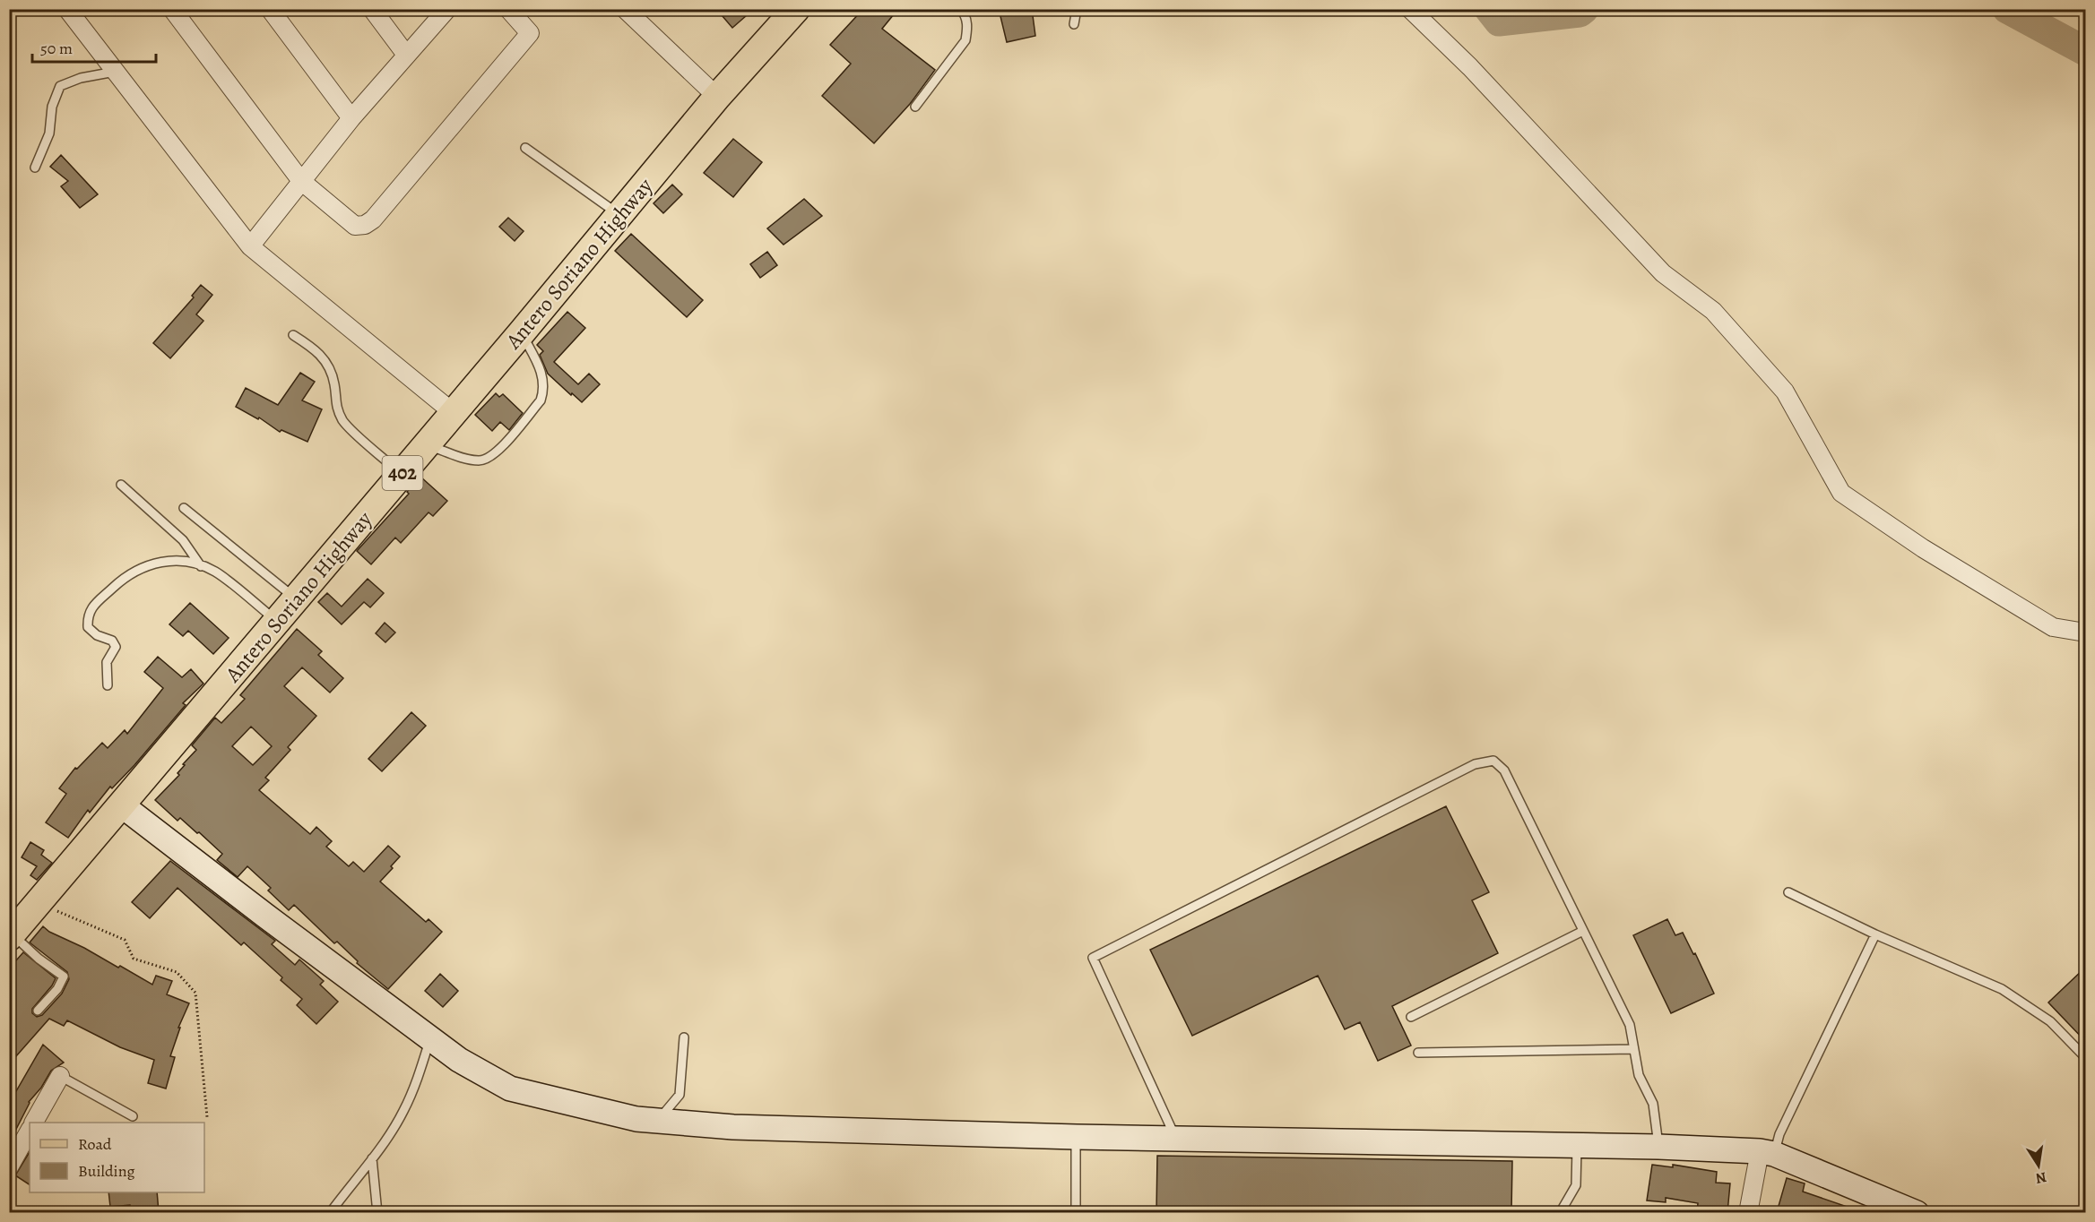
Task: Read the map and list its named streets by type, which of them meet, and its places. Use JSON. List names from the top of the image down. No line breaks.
{"streets":{"main road":["Antero Soriano Highway","402"]},"legend":["Road","Building"],"scale_bar":"50 m","north":"bottom"}
